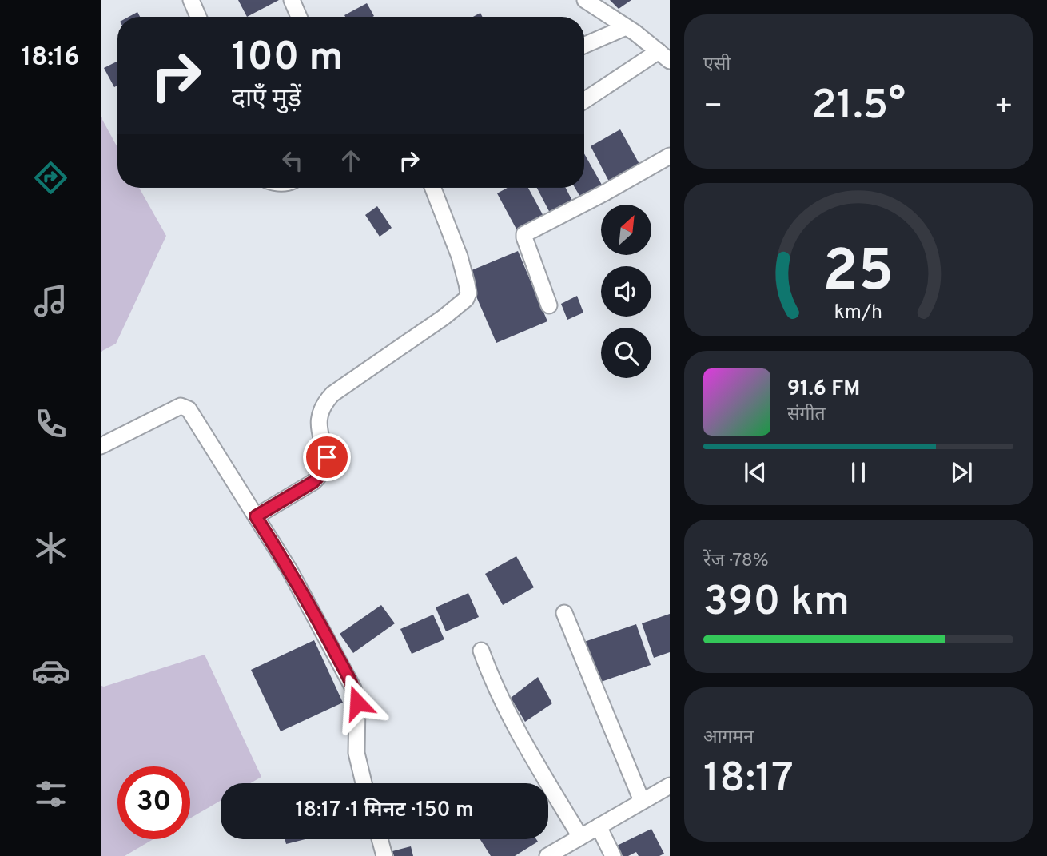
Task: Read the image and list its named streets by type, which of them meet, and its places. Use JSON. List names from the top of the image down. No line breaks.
{"north":"top right","page":{"tabs":"18:16","tile":["एसी",["रेंज · 78%","390 km"],["आगमन","18:17"]],"turn":["100 m","दाएँ मुड़ें"],"heat":["−","21.5°","+"],"song":["91.6 FM","संगीत"],"limit":"30","trip":"18:17 · 1 मिनट · 150 m","gauge":["25","km/h"]}}
